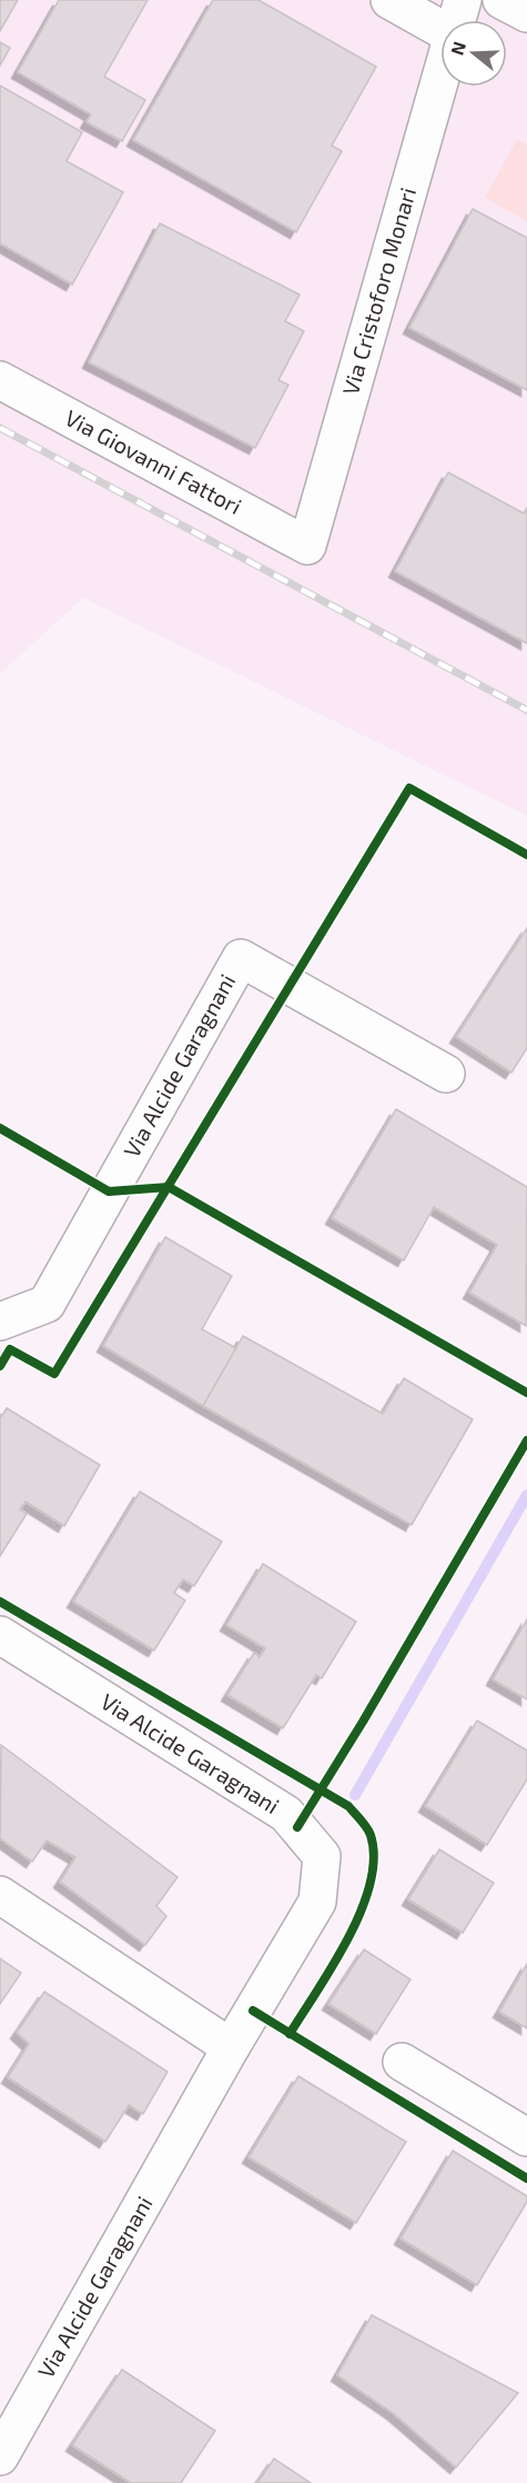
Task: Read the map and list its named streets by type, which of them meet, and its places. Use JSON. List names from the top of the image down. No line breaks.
{"streets":{"street":["Via Cristoforo Monari","Via Giovanni Fattori","Via Alcide Garagnani"]},"crossings":[["Via Cristoforo Monari","Via Giovanni Fattori"]],"north":"left"}
